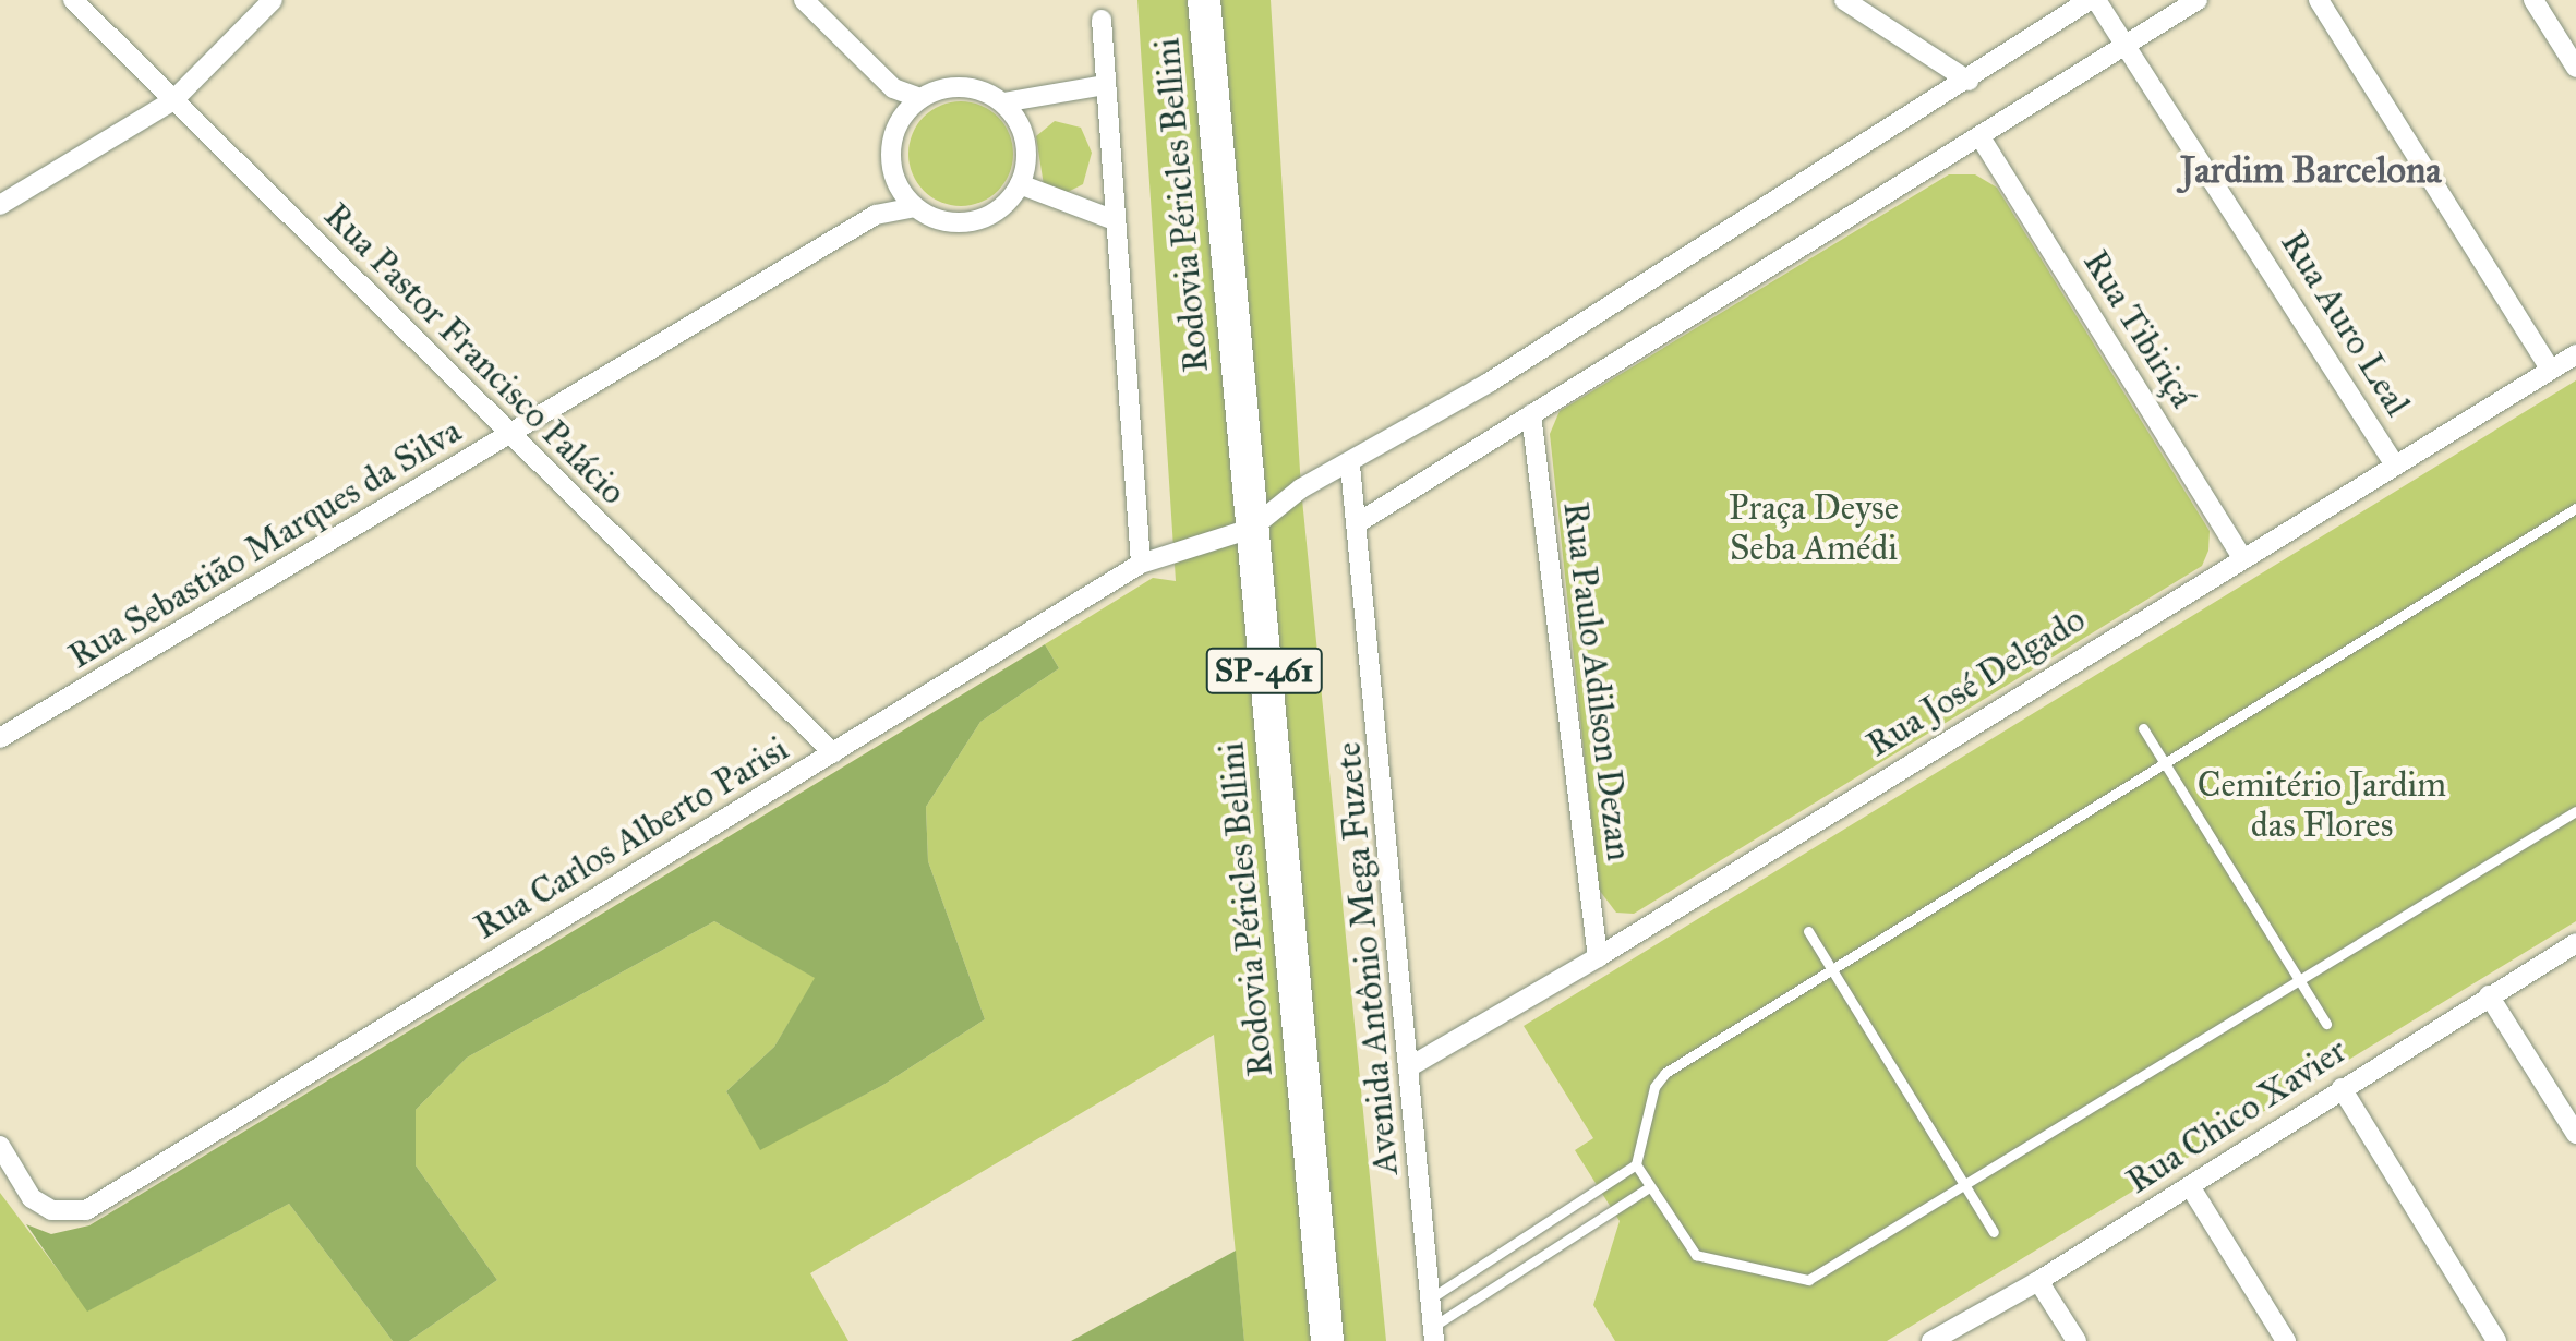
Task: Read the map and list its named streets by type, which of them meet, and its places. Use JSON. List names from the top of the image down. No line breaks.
{"streets":{"main road":["Rodovia Péricles Bellini","SP-461"],"street":["Rua Auro Leal","Rua Tibiriçá","Rua Pastor Francisco Palácio","Rua Sebastião Marques da Silva","Rua Paulo Adilson Dezan","Rua José Delgado","Rua Carlos Alberto Parisi","Avenida Antônio Mega Fuzete","Rua Chico Xavier"]},"crossings":[["Rodovia Péricles Bellini","Rua Carlos Alberto Parisi"],["Rua Auro Leal","Rua José Delgado"],["Rua Tibiriçá","Rua José Delgado"],["Rua Pastor Francisco Palácio","Rua Sebastião Marques da Silva"],["Rua Pastor Francisco Palácio","Rua Carlos Alberto Parisi"],["Rua Paulo Adilson Dezan","Rua José Delgado"],["Rua José Delgado","Avenida Antônio Mega Fuzete"]],"districts":["Jardim Barcelona"],"parks":["Praça Deyse Seba Amédi","Cemitério Jardim das Flores"]}
